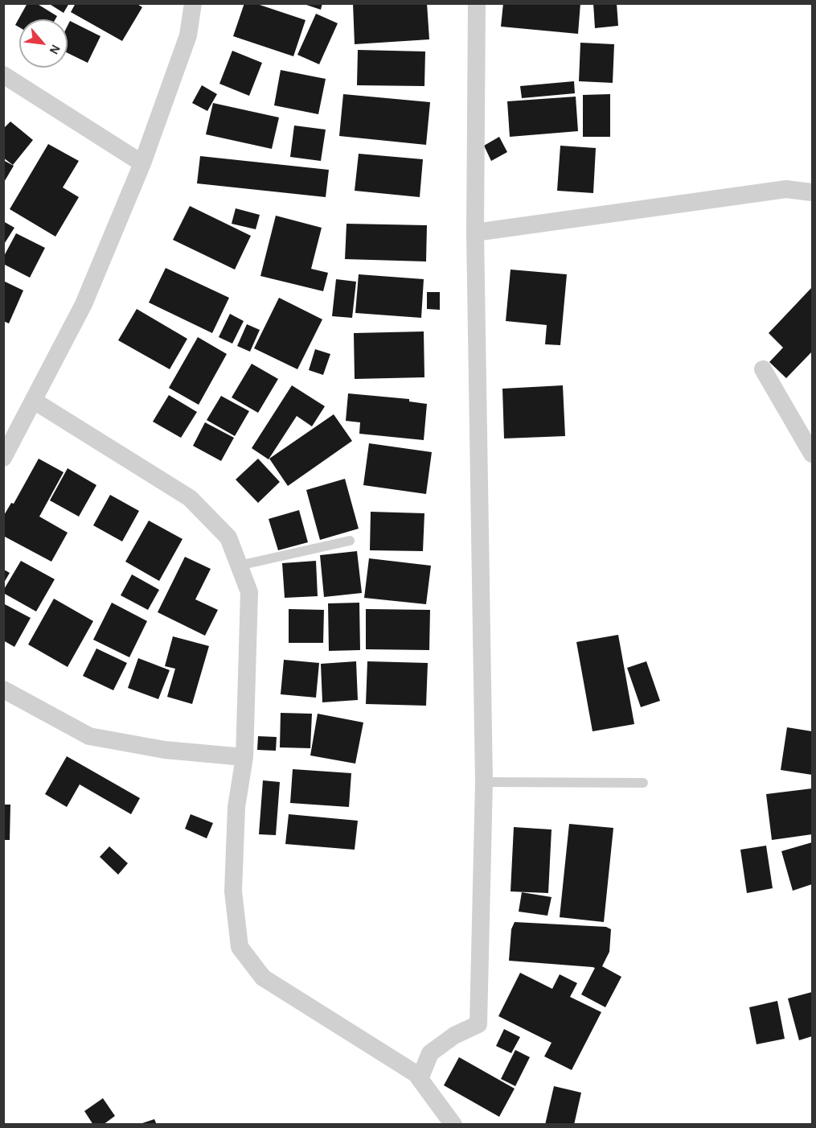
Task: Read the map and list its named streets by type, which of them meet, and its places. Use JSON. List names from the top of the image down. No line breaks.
{"north":"bottom right"}
